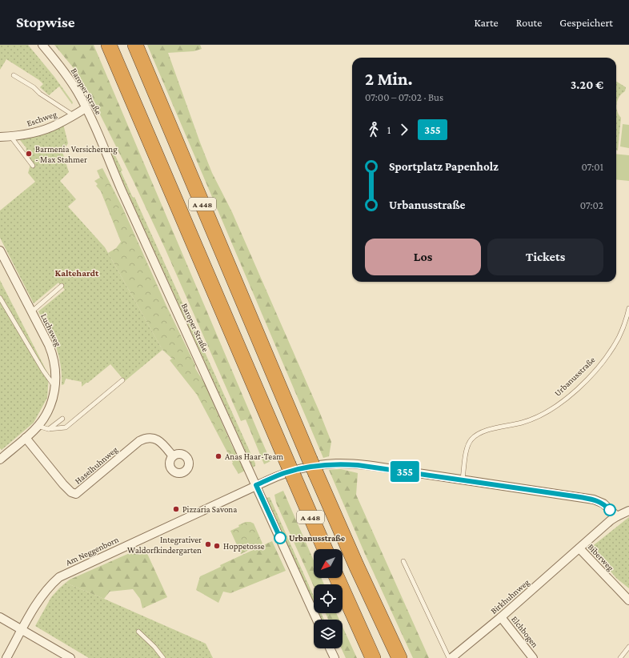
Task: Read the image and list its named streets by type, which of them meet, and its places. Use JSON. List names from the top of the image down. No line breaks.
{"streets":{"highway":["A 448"],"street":["Baroper Straße","Eschweg","Luchsweg","Haselhuhnweg","Am Neggenborn","Biberweg","Birkhuhnweg","Elchbogen"],"lane":["Urbanusstraße"]},"crossings":[["Baroper Straße","Eschweg"],["Baroper Straße","Am Neggenborn"],["Luchsweg","Haselhuhnweg"],["Biberweg","Birkhuhnweg"],["Birkhuhnweg","Elchbogen"]],"districts":["Kaltehardt"],"places":["Barmenia Versicherung - Max Stahmer","Anas Haar-Team","Pizzaria Savona","Urbanusstraße","Integrativer Waldorfkindergarten","Hoppetosse"],"lines":["bus line 355"],"north":"bottom left","page":{"header":"Stopwise","nav":["Karte","Route","Gespeichert"],"on_map":"355","heading":["2 Min.","07:00 – 07:02 · Bus","3.20 €"],"legs":["1","355"],"list":[{"name":"Sportplatz Papenholz","value":"07:01"},{"name":"Urbanusstraße","value":"07:02"}],"buttons":["Los","Tickets"]}}
